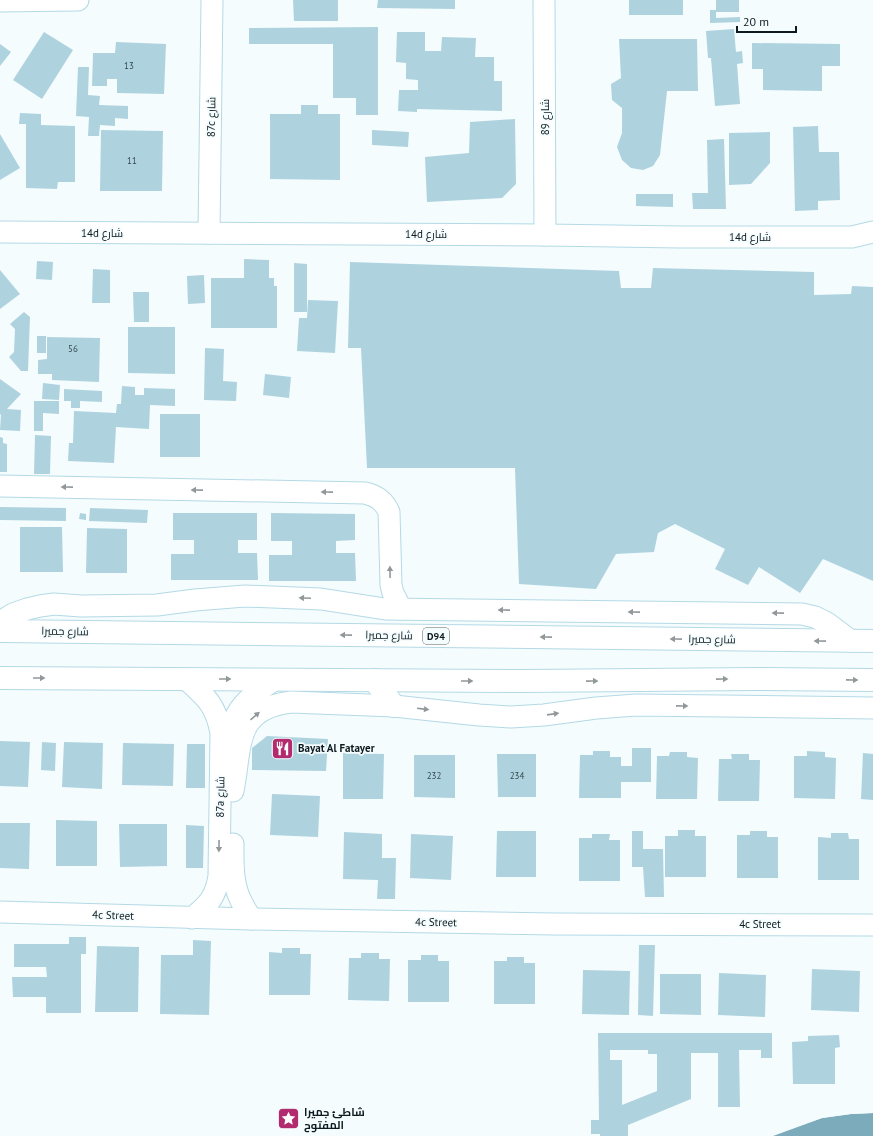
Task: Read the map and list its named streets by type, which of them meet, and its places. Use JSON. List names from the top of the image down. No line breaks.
{"streets":{"main road":["شارع جميرا","D94"],"street":["87c شارع","شارع 89","14d شارع","87a شارع","4c Street"]},"crossings":[["87c شارع","14d شارع"],["شارع 89","14d شارع"],["87a شارع","4c Street"]],"places":{"restaurant":["Bayat Al Fatayer"],"place":["شاطئ جميرا المفتوح"]},"house_numbers":["13","11","56","232","234"],"scale_bar":"20 m"}
